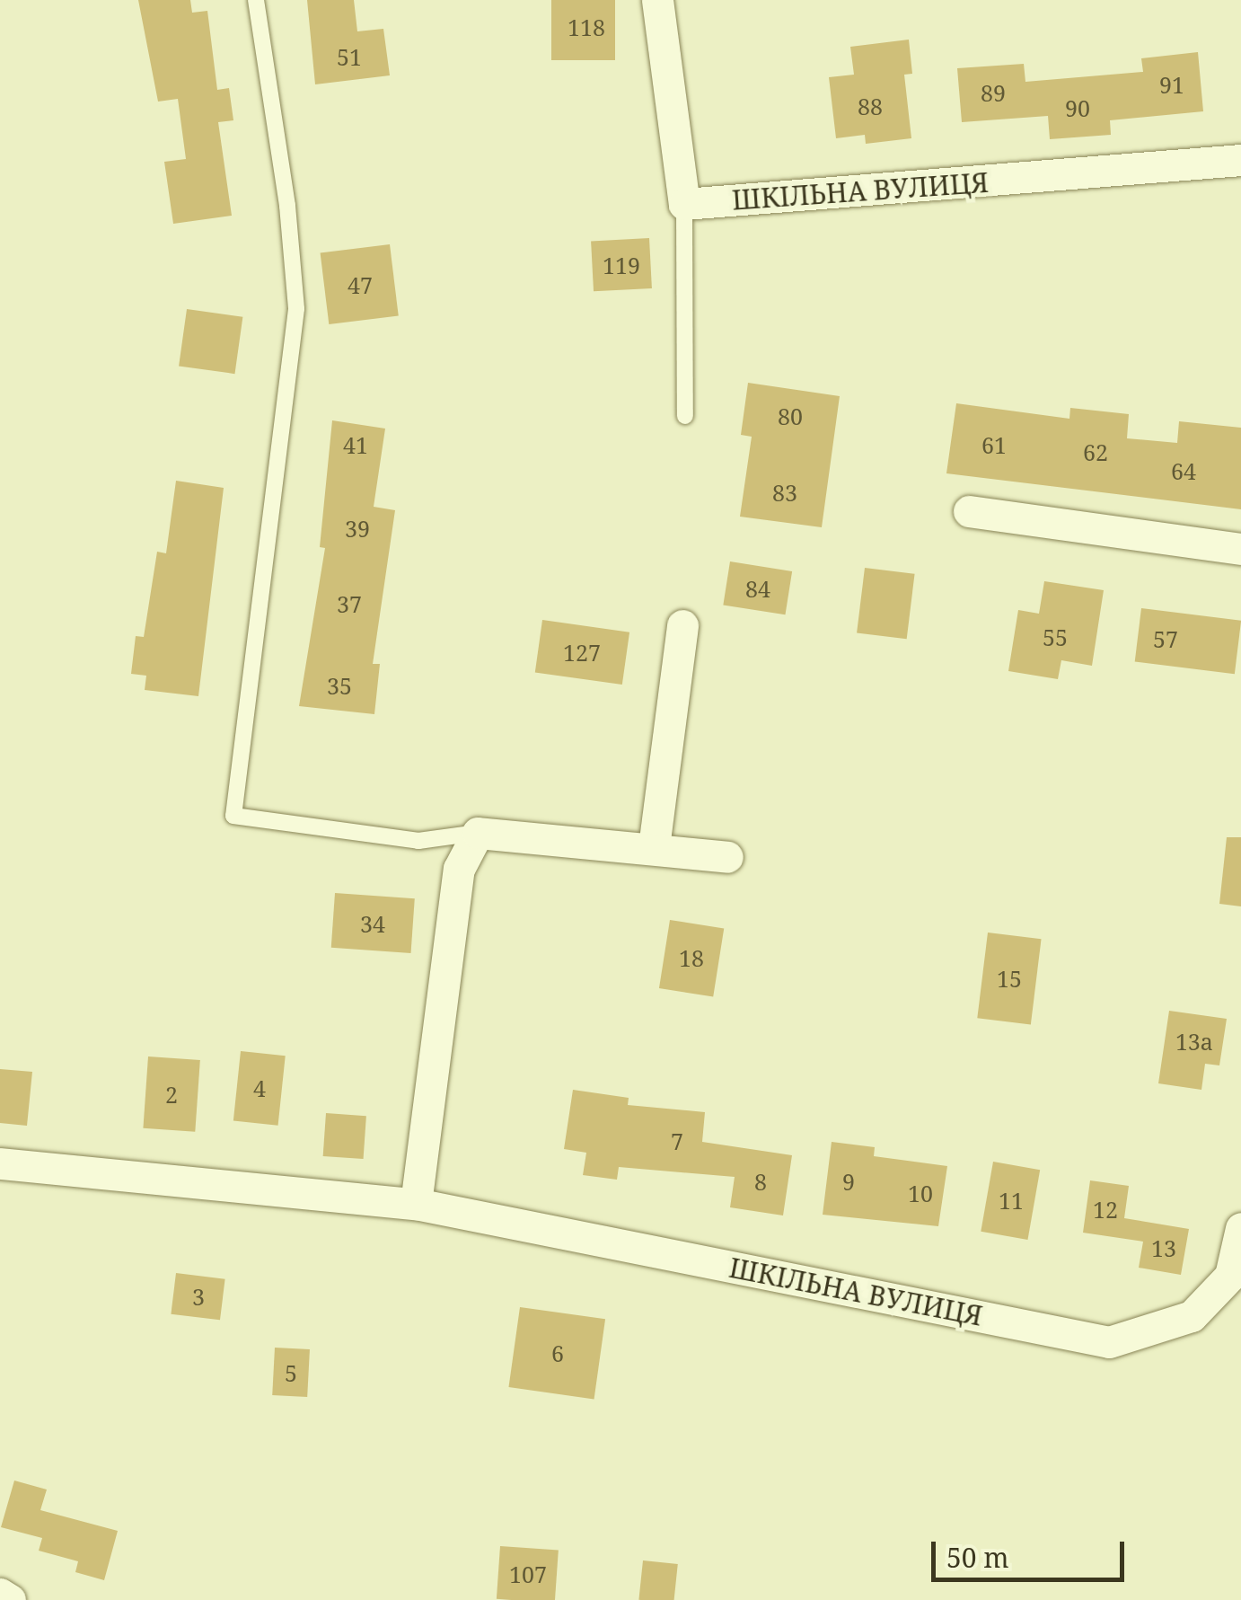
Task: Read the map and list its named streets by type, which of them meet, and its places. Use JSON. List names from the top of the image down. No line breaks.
{"streets":{"street":["ШКІЛЬНА ВУЛИЦЯ"]},"house_numbers":["118","51","91","89","88","90","119","47","80","41","61","62","64","83","39","84","37","55","57","127","35","34","18","15","13а","4","2","7","8","9","10","11","12","13","3","6","5","107"],"scale_bar":"50 m"}
